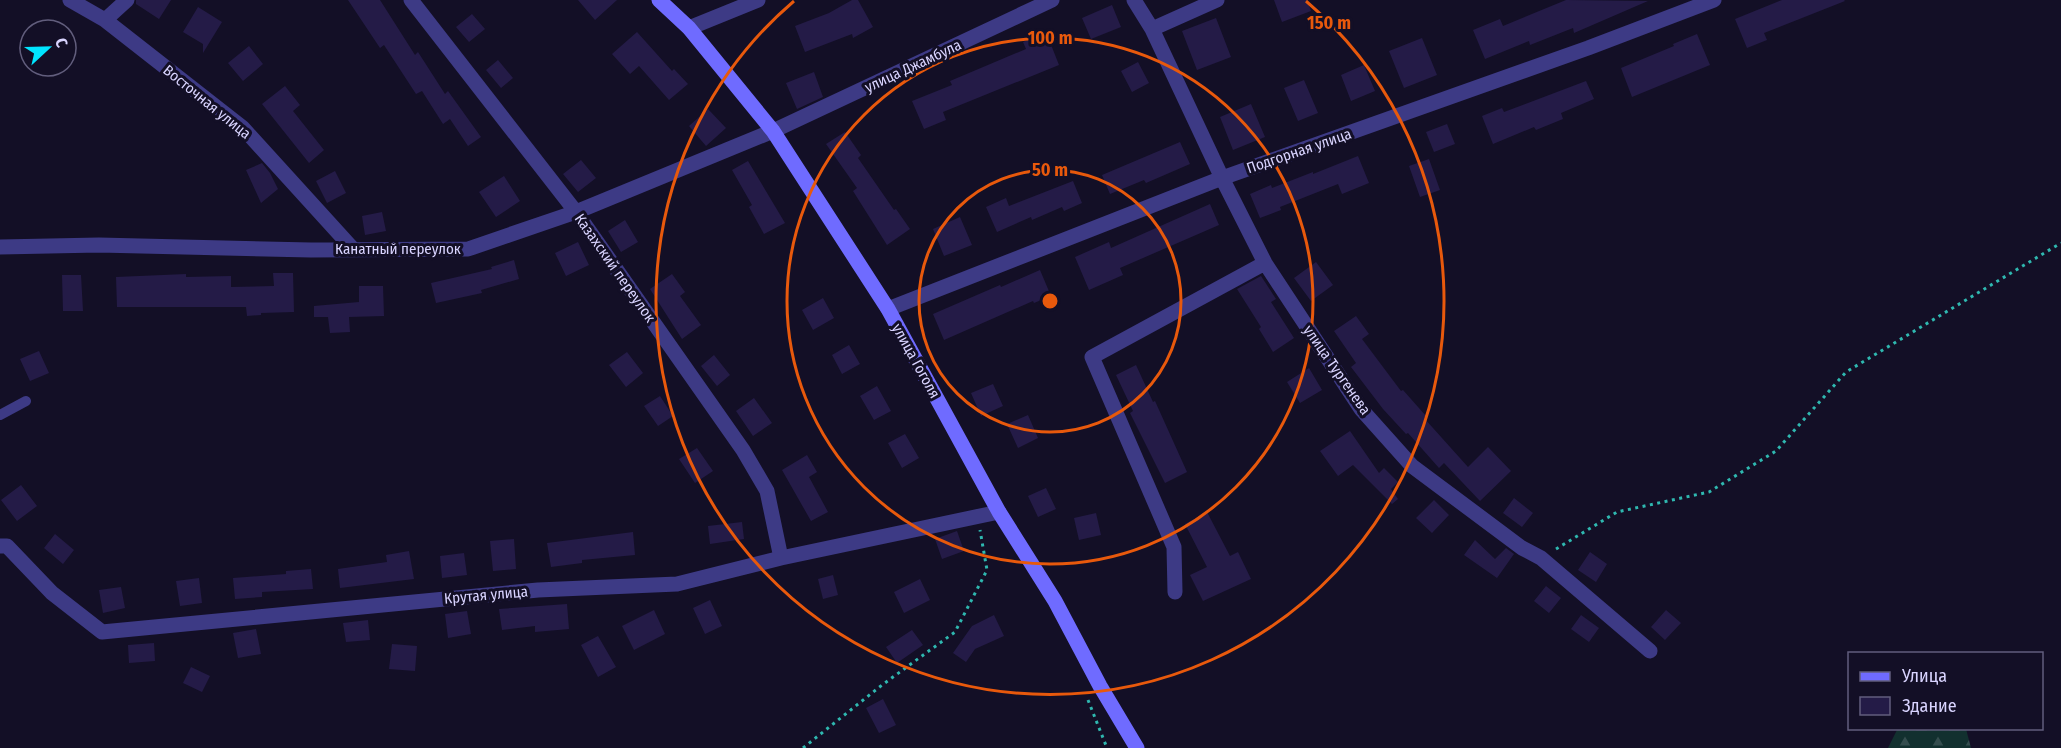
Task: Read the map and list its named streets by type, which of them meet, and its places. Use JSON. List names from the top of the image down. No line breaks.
{"streets":{"street":["улица Джамбула","Восточная улица","Подгорная улица","Канатный переулок","Казахский переулок","улица Гоголя","улица Тургенева","Крутая улица"]},"crossings":[["улица Джамбула","Канатный переулок"],["улица Джамбула","улица Гоголя"],["Восточная улица","Канатный переулок"],["Подгорная улица","улица Гоголя"],["Подгорная улица","улица Тургенева"],["Канатный переулок","Казахский переулок"],["Канатный переулок","улица Гоголя"],["Казахский переулок","Крутая улица"],["улица Гоголя","Крутая улица"]],"legend":["Улица","Здание"],"north":"right","rings":["150 m","100 m","50 m"]}
